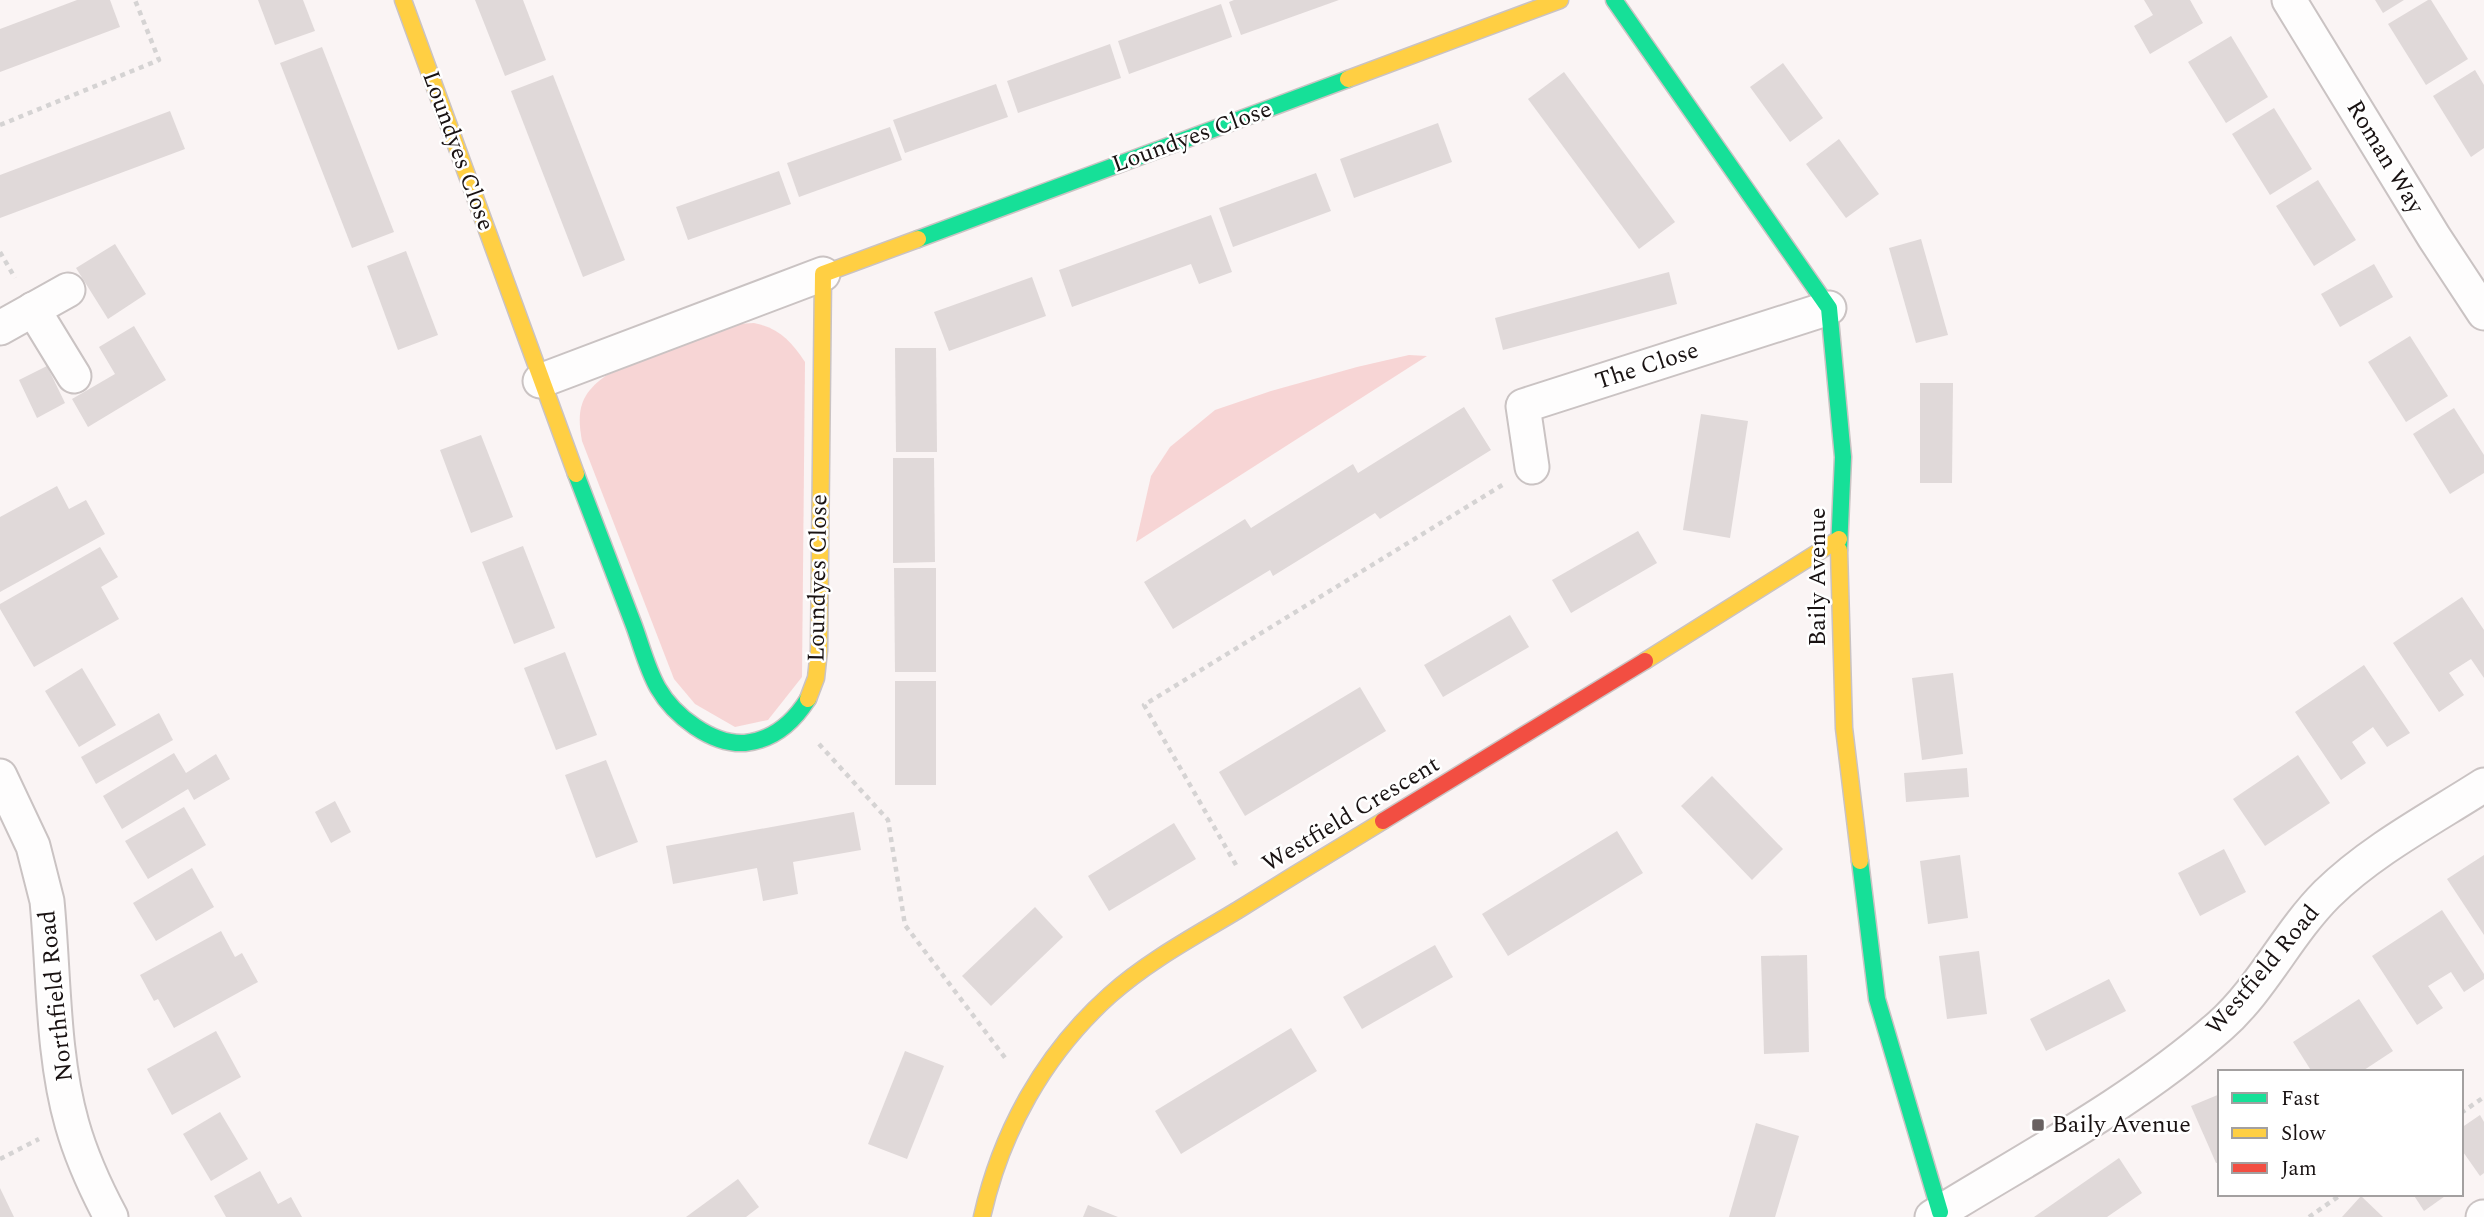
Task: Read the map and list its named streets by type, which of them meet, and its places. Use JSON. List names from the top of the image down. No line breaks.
{"streets":{"street":["Loundyes Close","Roman Way","The Close","Baily Avenue","Westfield Crescent","Westfield Road","Northfield Road"]},"crossings":[["The Close","Baily Avenue"],["Baily Avenue","Westfield Crescent"],["Baily Avenue","Westfield Road"]],"places":{"transit":["Baily Avenue"]},"legend":["Fast","Slow","Jam"]}
